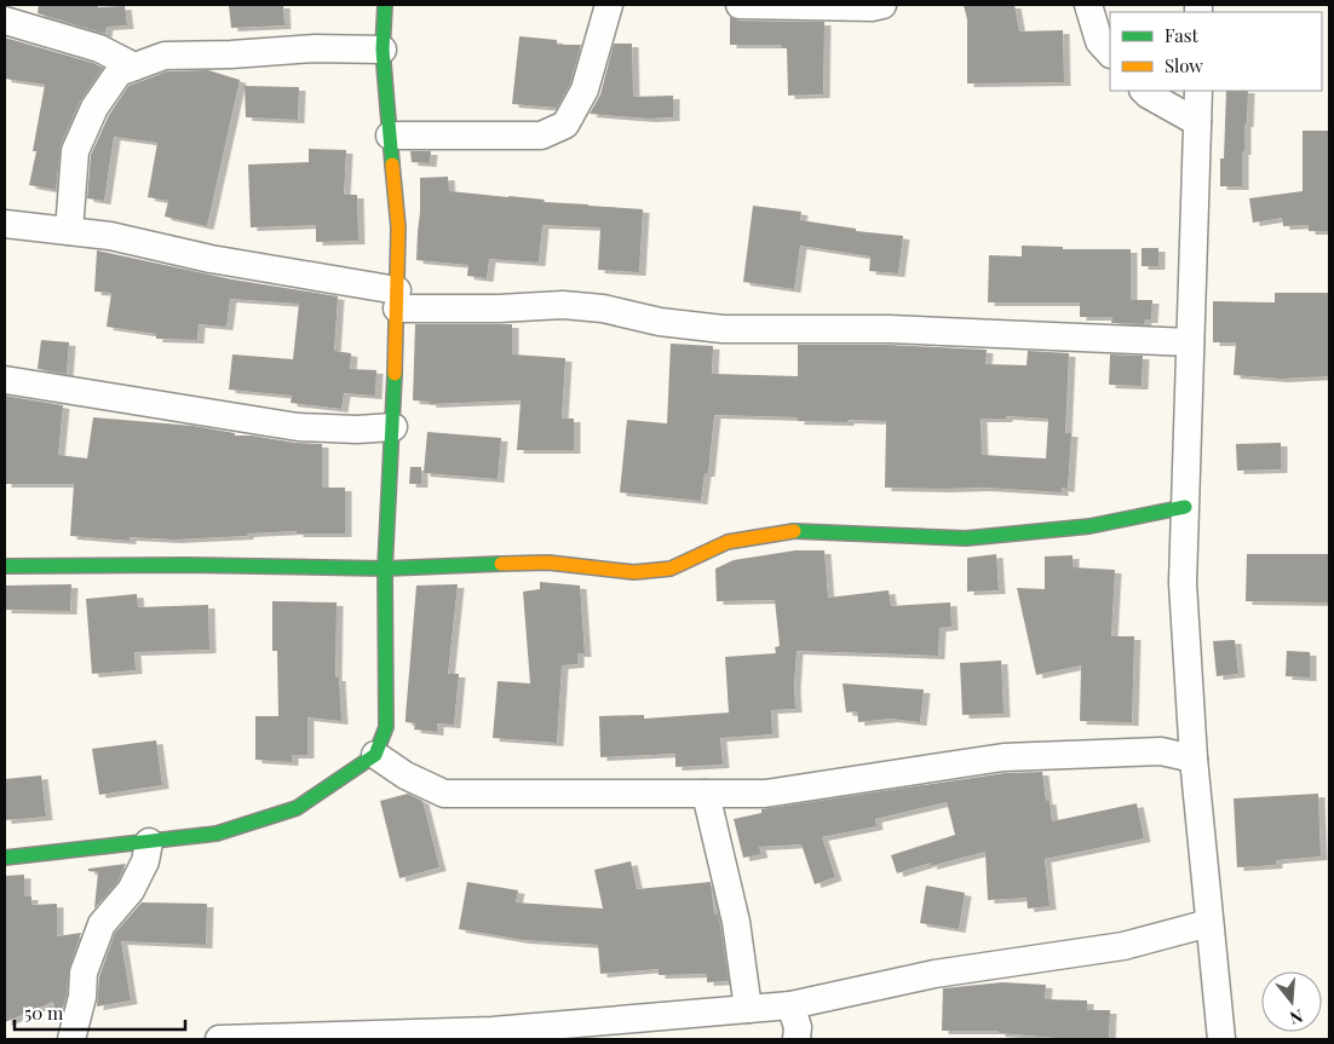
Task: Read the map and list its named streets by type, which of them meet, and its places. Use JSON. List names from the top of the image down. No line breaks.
{"legend":["Fast","Slow"],"scale_bar":"50 m","north":"bottom"}
